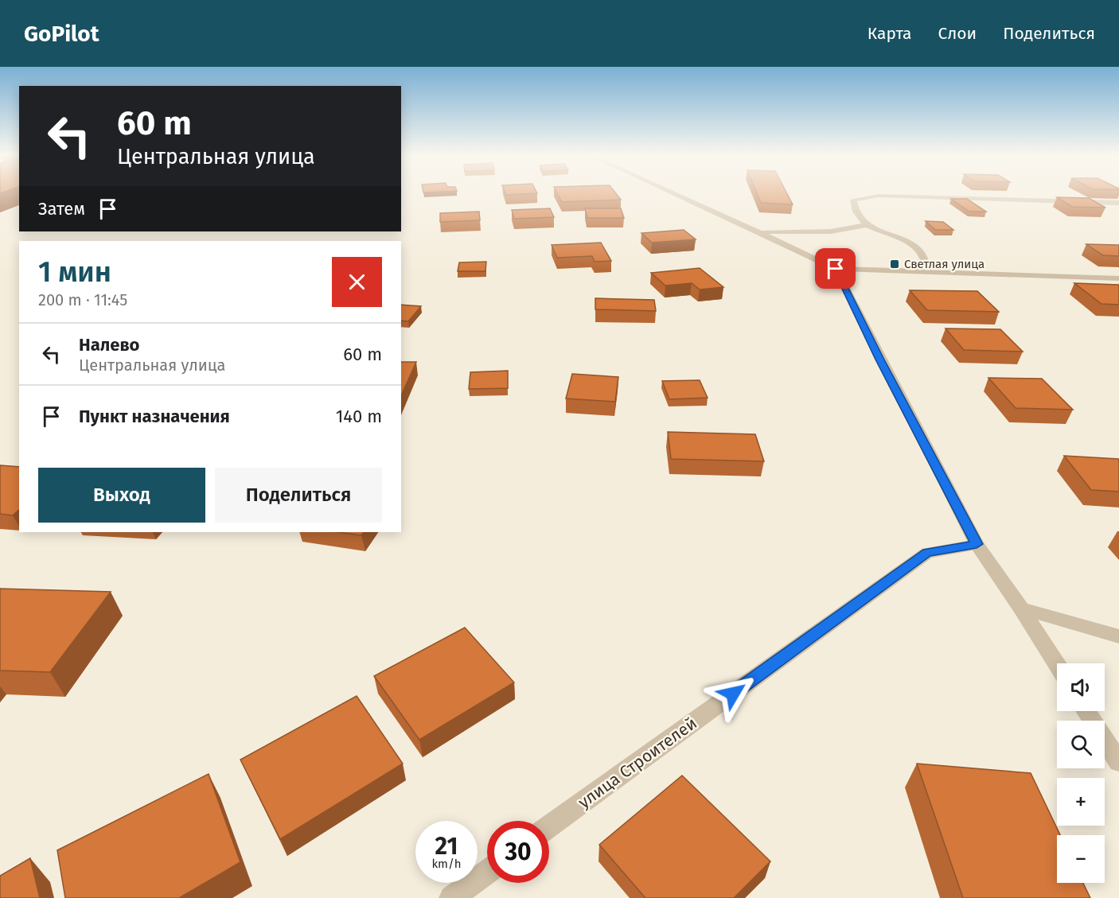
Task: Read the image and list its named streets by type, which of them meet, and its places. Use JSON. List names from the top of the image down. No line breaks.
{"streets":{"street":["улица Строителей"]},"places":{"transit":["Светлая улица"]},"page":{"header":"GoPilot","nav":["Карта","Слои","Поделиться"],"turn":["60 m","Центральная улица"],"then":"Затем","heading":["1 мин","200 m · 11:45"],"list":[{"name":"Налево","note":"Центральная улица","value":"60 m"},{"name":"Пункт назначения","value":"140 m"}],"buttons":["Выход","Поделиться"],"map_buttons":["+","−"],"speed":"21 km/h","limit":"30"}}
